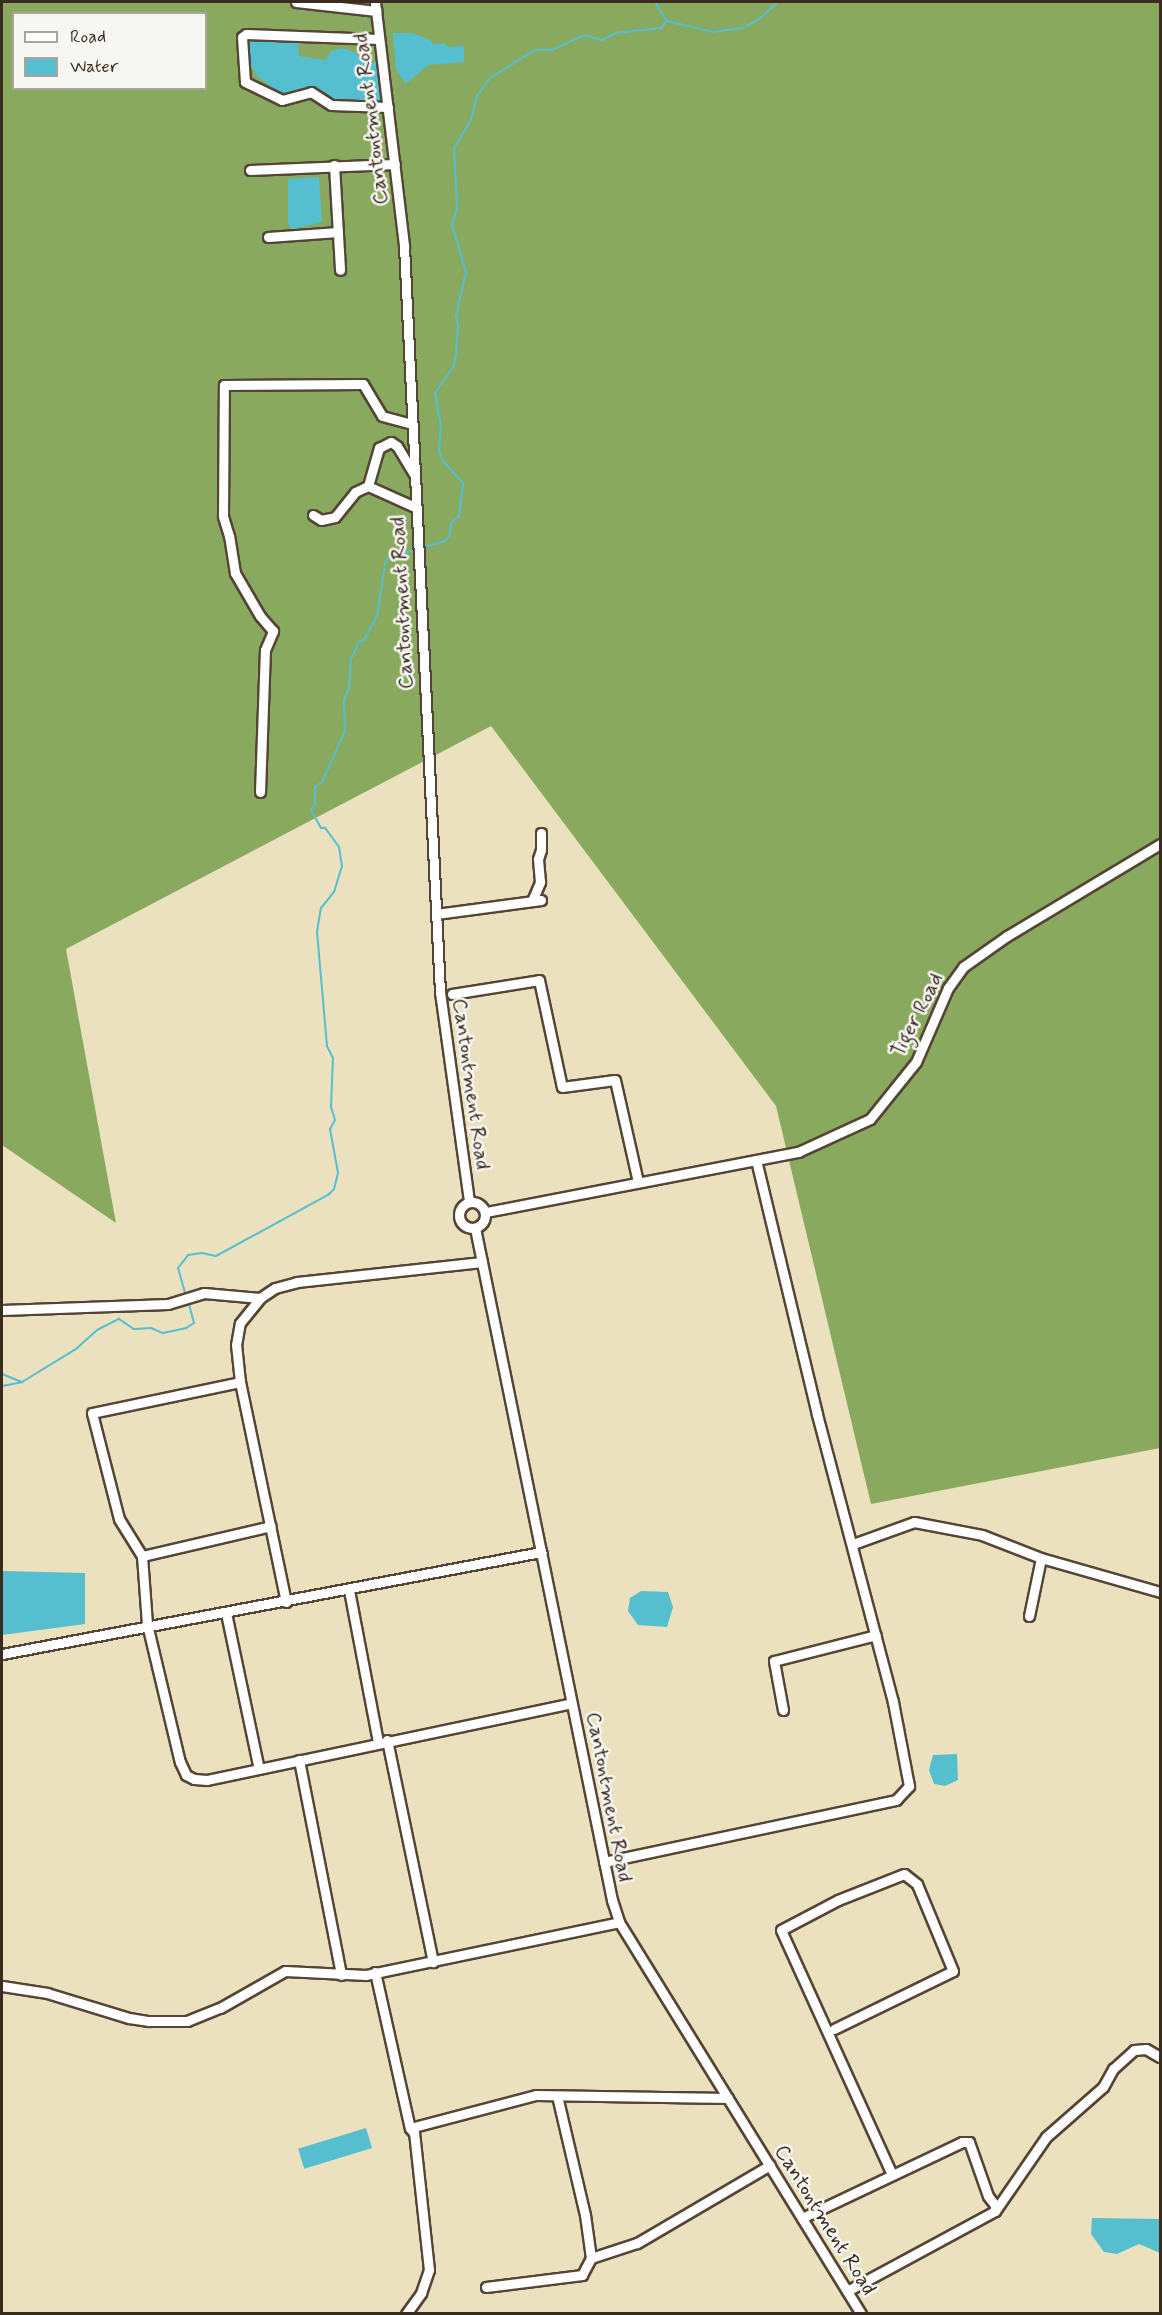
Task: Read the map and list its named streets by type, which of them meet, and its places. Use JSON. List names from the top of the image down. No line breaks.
{"streets":{"street":["Cantontment Road","Tiger Road"]},"crossings":[["Cantontment Road","Tiger Road"]],"legend":["Road","Water"]}
